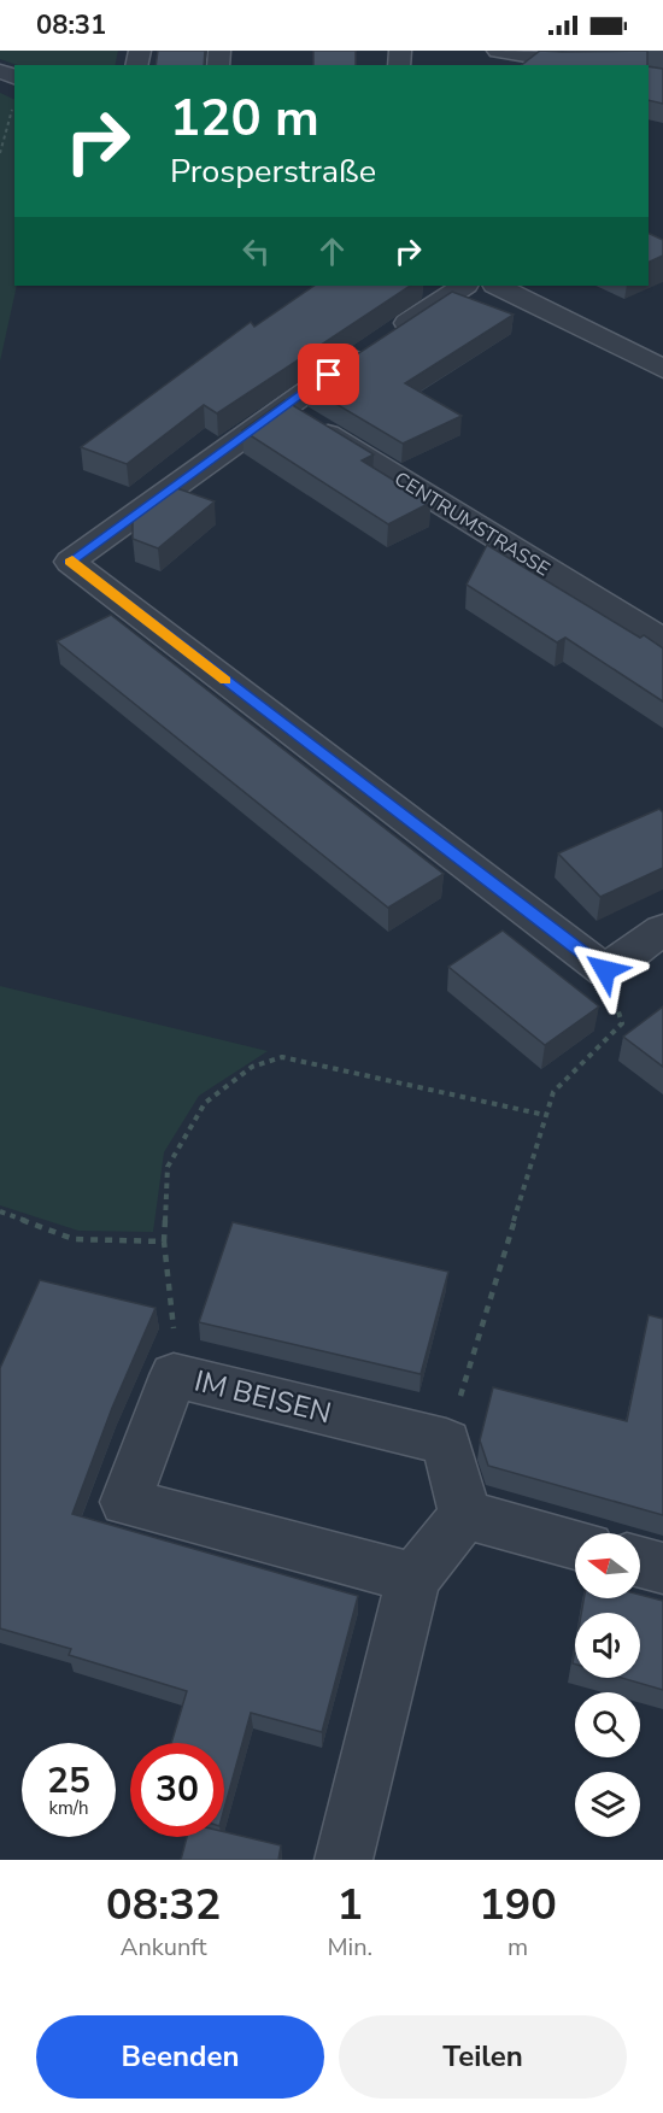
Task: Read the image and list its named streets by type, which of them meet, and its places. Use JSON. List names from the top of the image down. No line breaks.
{"streets":{"street":["CENTRUMSTRASSE","IM BEISEN"]},"north":"left","page":{"status":"08:31","turn":["120 m","Prosperstraße"],"speed":"25 km/h","limit":"30","eta":["08:32","Ankunft","1","Min.","190","m"],"buttons":["Beenden","Teilen"]}}
